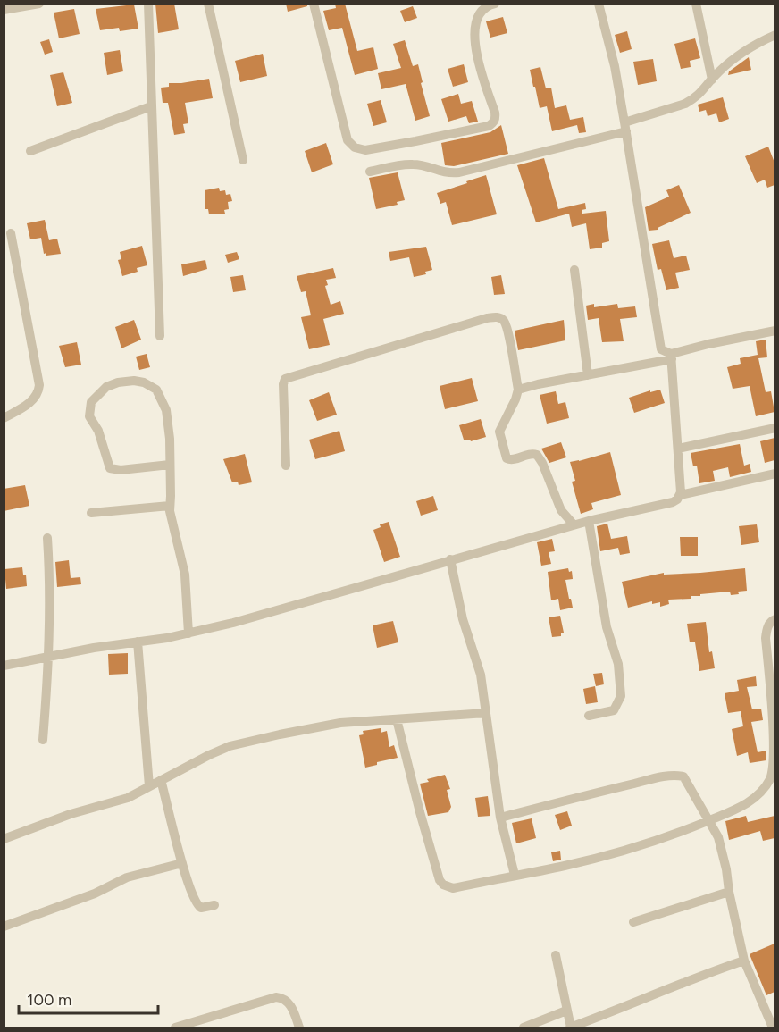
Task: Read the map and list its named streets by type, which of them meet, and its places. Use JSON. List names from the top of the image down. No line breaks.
{"scale_bar":"100 m"}
